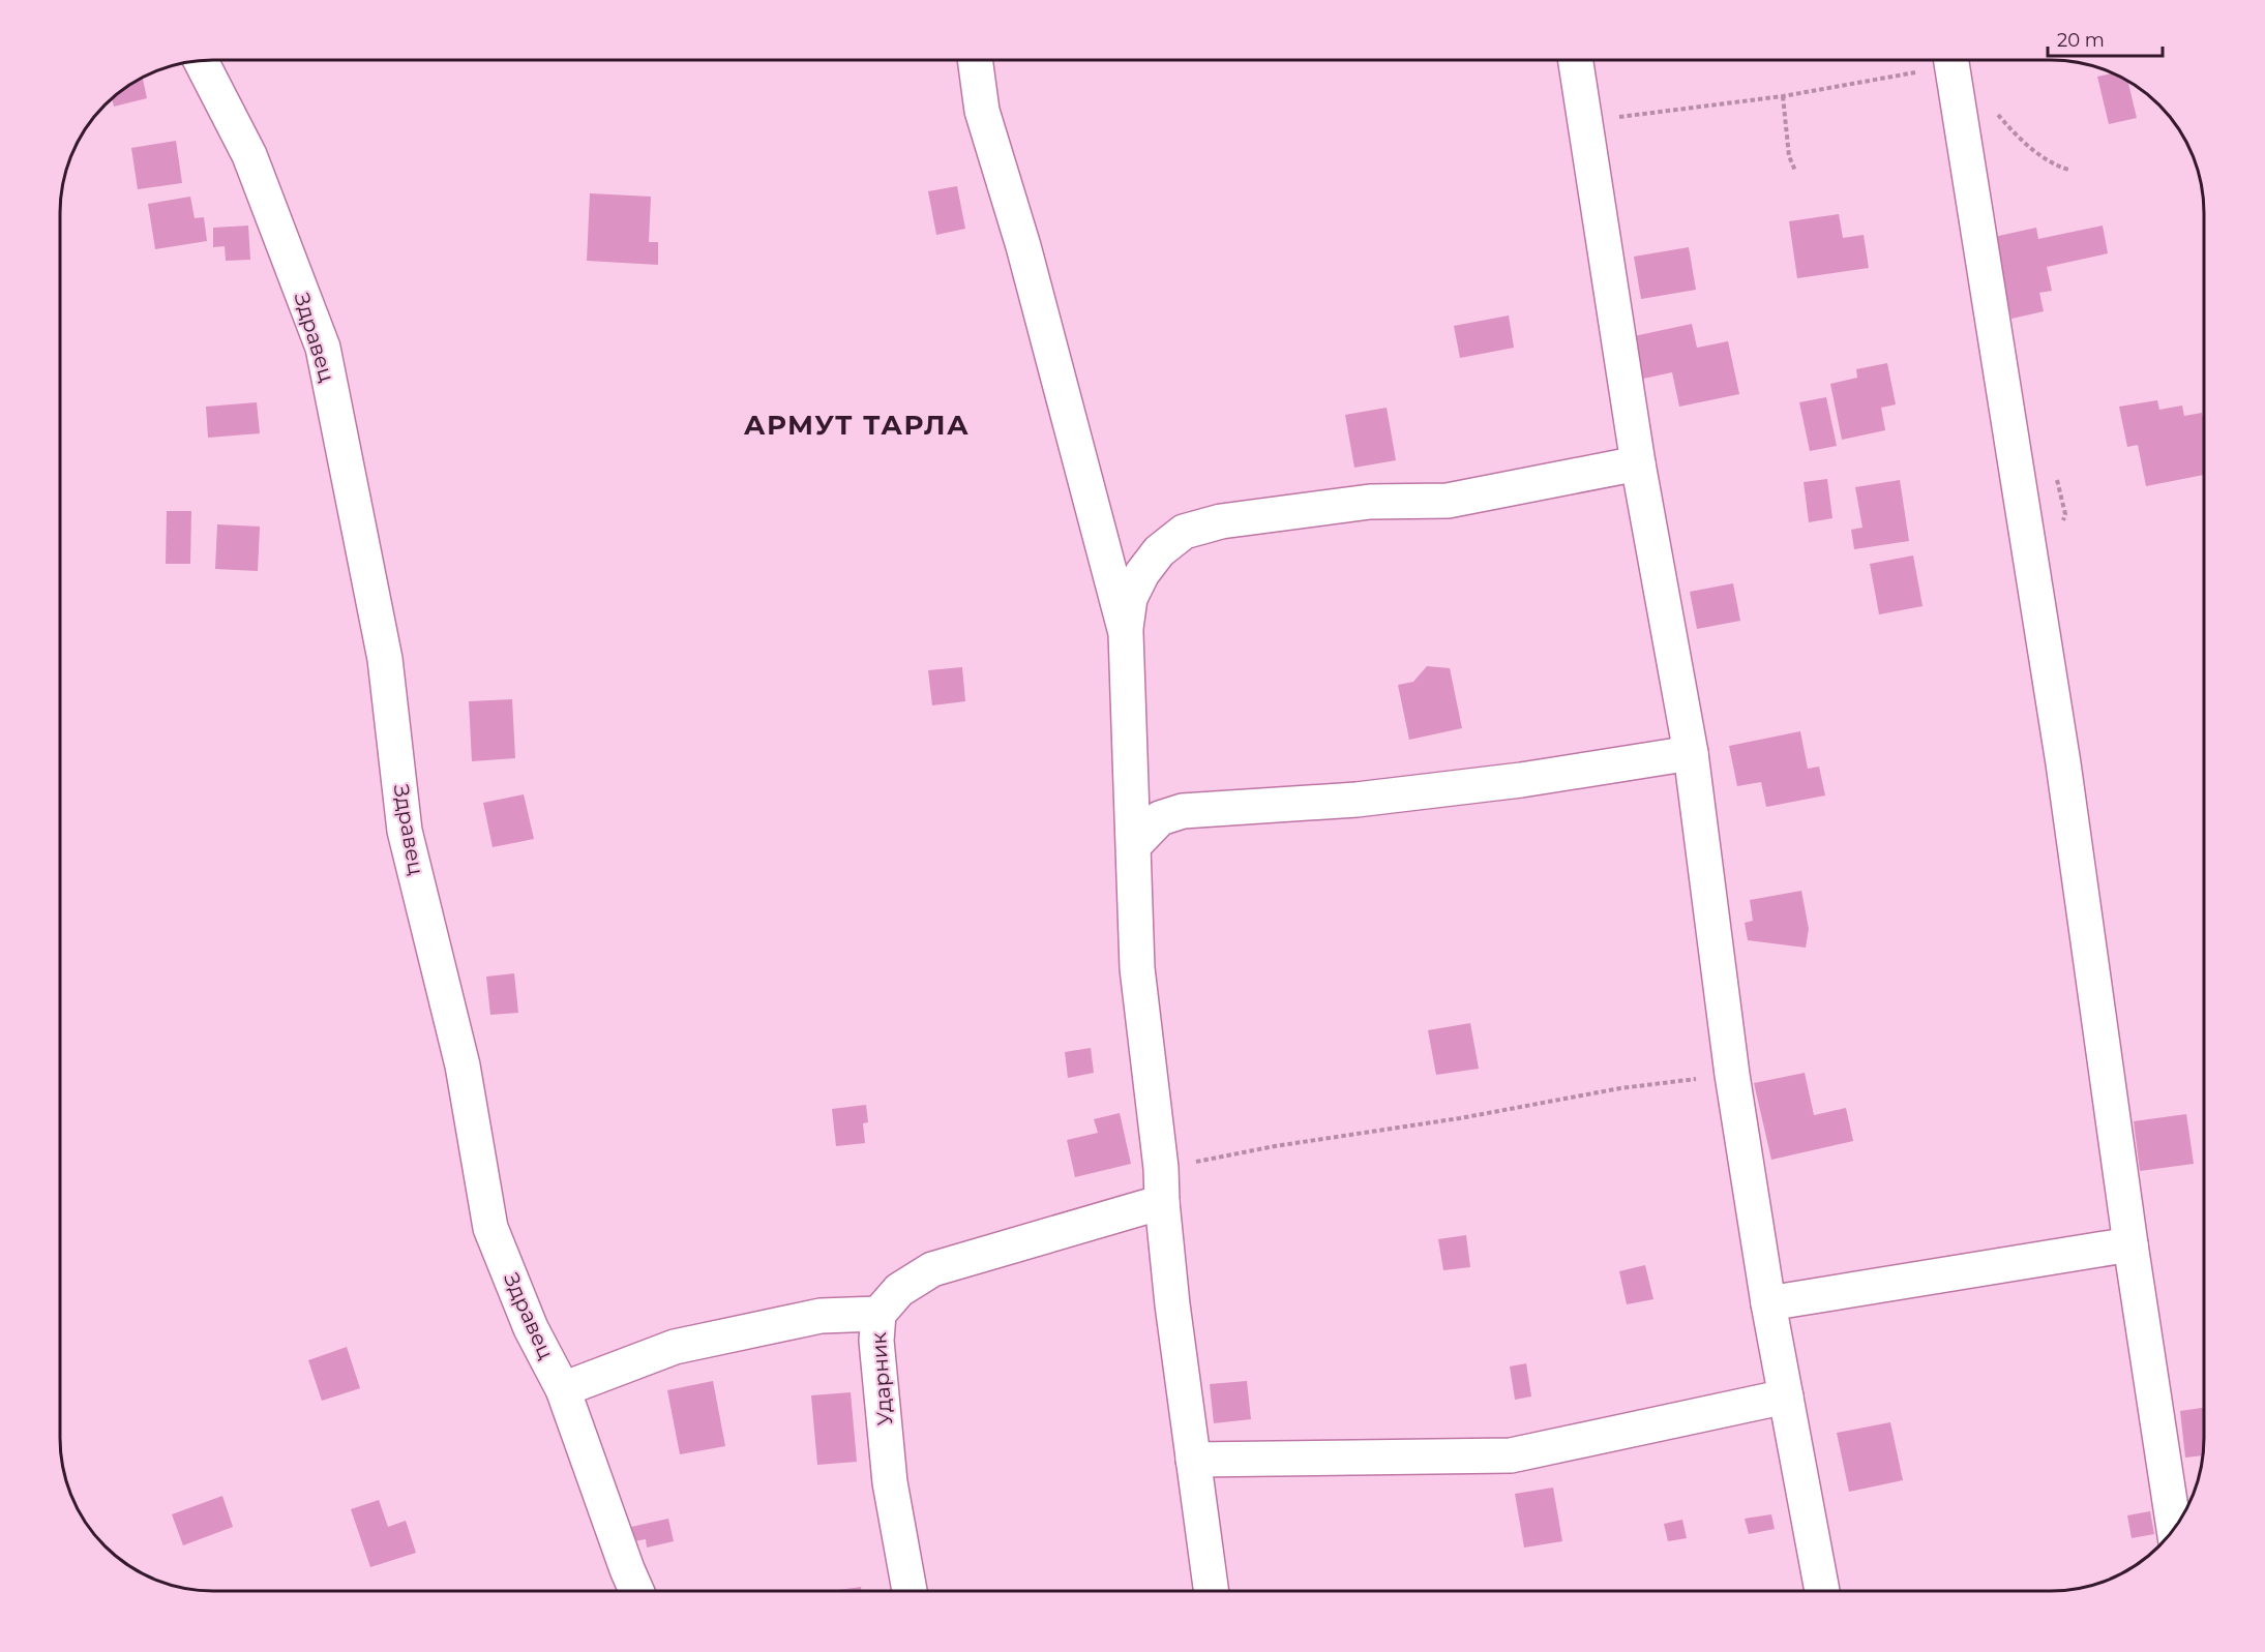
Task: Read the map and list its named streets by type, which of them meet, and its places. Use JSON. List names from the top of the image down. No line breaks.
{"streets":{"street":["Здравец","Ударник"]},"districts":["АРМУТ ТАРЛА"],"scale_bar":"20 m"}
